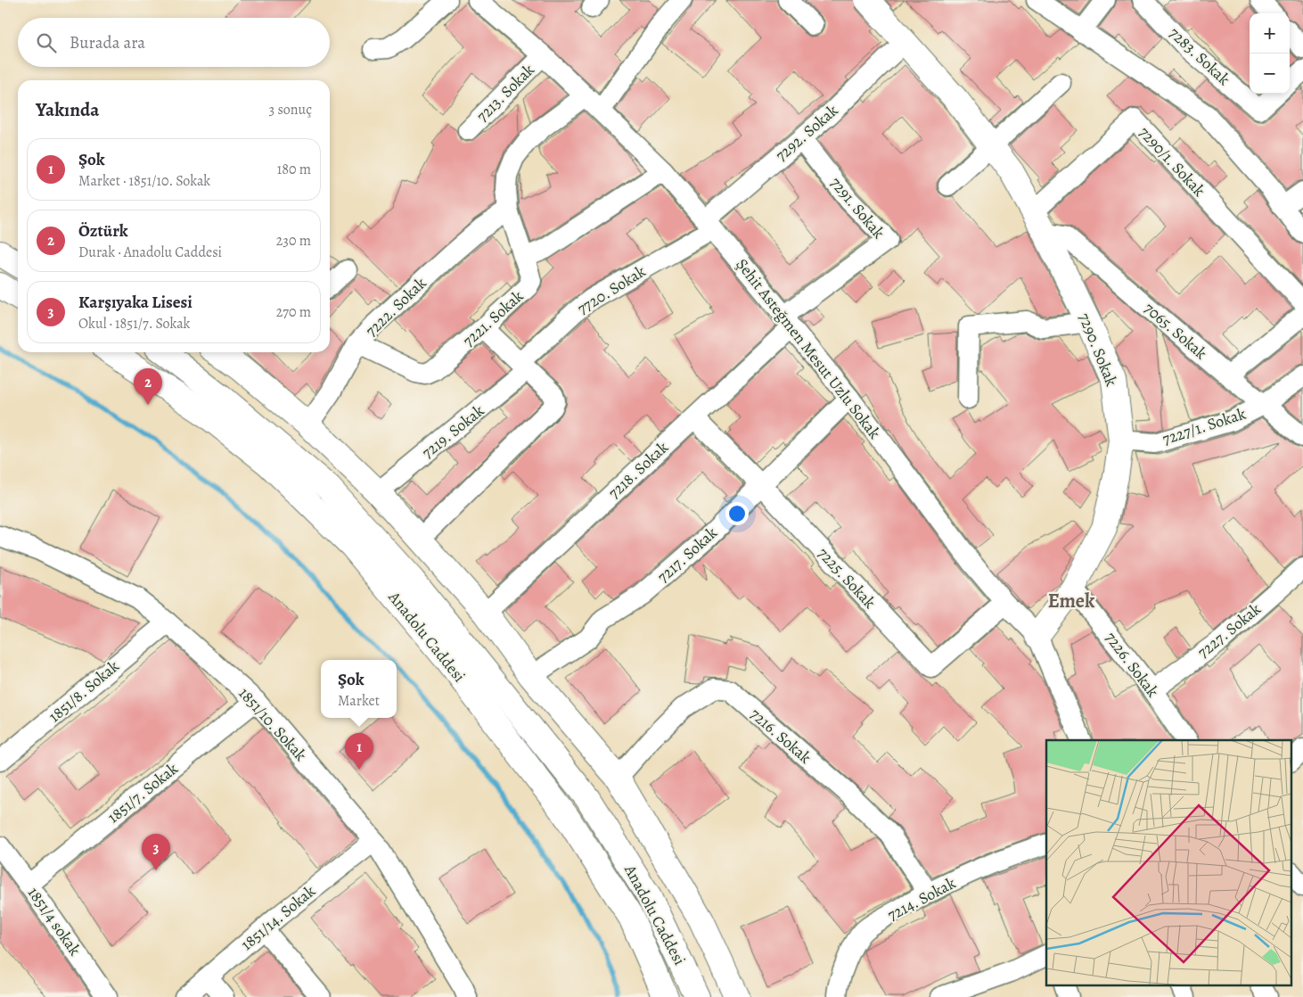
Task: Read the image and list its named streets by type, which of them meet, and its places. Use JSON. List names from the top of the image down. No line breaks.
{"streets":{"main road":["7290. Sokak","Anadolu Caddesi"],"street":["7283. Sokak","7213. Sokak","7292. Sokak","7290/1. Sokak","7291. Sokak","7720. Sokak","7222. Sokak","7221. Sokak","7065. Sokak","Şehit Asteğmen Mesut Uzlu Sokak","7227/1. Sokak","7219. Sokak","7218. Sokak","7217. Sokak","7225. Sokak","7227. Sokak","7226. Sokak","1851/8. Sokak","1851/10. Sokak","7216. Sokak","1851/7. Sokak","7214. Sokak","1851/14. Sokak","1851/4 sokak"]},"crossings":[["7213. Sokak","Şehit Asteğmen Mesut Uzlu Sokak"],["7292. Sokak","7291. Sokak"],["7292. Sokak","7720. Sokak"],["7292. Sokak","Şehit Asteğmen Mesut Uzlu Sokak"],["7292. Sokak","7290. Sokak"],["7290/1. Sokak","7065. Sokak"],["7290/1. Sokak","7290. Sokak"],["7291. Sokak","Şehit Asteğmen Mesut Uzlu Sokak"],["7291. Sokak","7218. Sokak"],["7720. Sokak","Şehit Asteğmen Mesut Uzlu Sokak"],["7720. Sokak","7219. Sokak"],["7222. Sokak","7221. Sokak"],["7221. Sokak","Şehit Asteğmen Mesut Uzlu Sokak"],["7065. Sokak","7290. Sokak"],["7065. Sokak","7227/1. Sokak"],["Şehit Asteğmen Mesut Uzlu Sokak","7290. Sokak"],["Şehit Asteğmen Mesut Uzlu Sokak","7218. Sokak"],["Şehit Asteğmen Mesut Uzlu Sokak","7217. Sokak"],["Şehit Asteğmen Mesut Uzlu Sokak","7225. Sokak"],["7290. Sokak","7227/1. Sokak"],["7290. Sokak","7226. Sokak"],["7218. Sokak","7225. Sokak"],["7217. Sokak","7225. Sokak"],["7227. Sokak","7226. Sokak"],["1851/8. Sokak","1851/10. Sokak"],["1851/10. Sokak","1851/7. Sokak"],["1851/10. Sokak","1851/14. Sokak"],["7216. Sokak","7214. Sokak"],["1851/7. Sokak","1851/4 sokak"]],"districts":["Emek"],"page":{"map_buttons":["+","−"],"search":"Burada ara","heading":["Yakında","3 sonuç"],"list":[{"mark":"1","name":"Şok","note":"Market · 1851/10. Sokak","value":"180 m"},{"mark":"2","name":"Öztürk","note":"Durak · Anadolu Caddesi","value":"230 m"},{"mark":"3","name":"Karşıyaka Lisesi","note":"Okul · 1851/7. Sokak","value":"270 m"}],"pins":["2","1","3"],"popup":["Şok","Market"]}}
